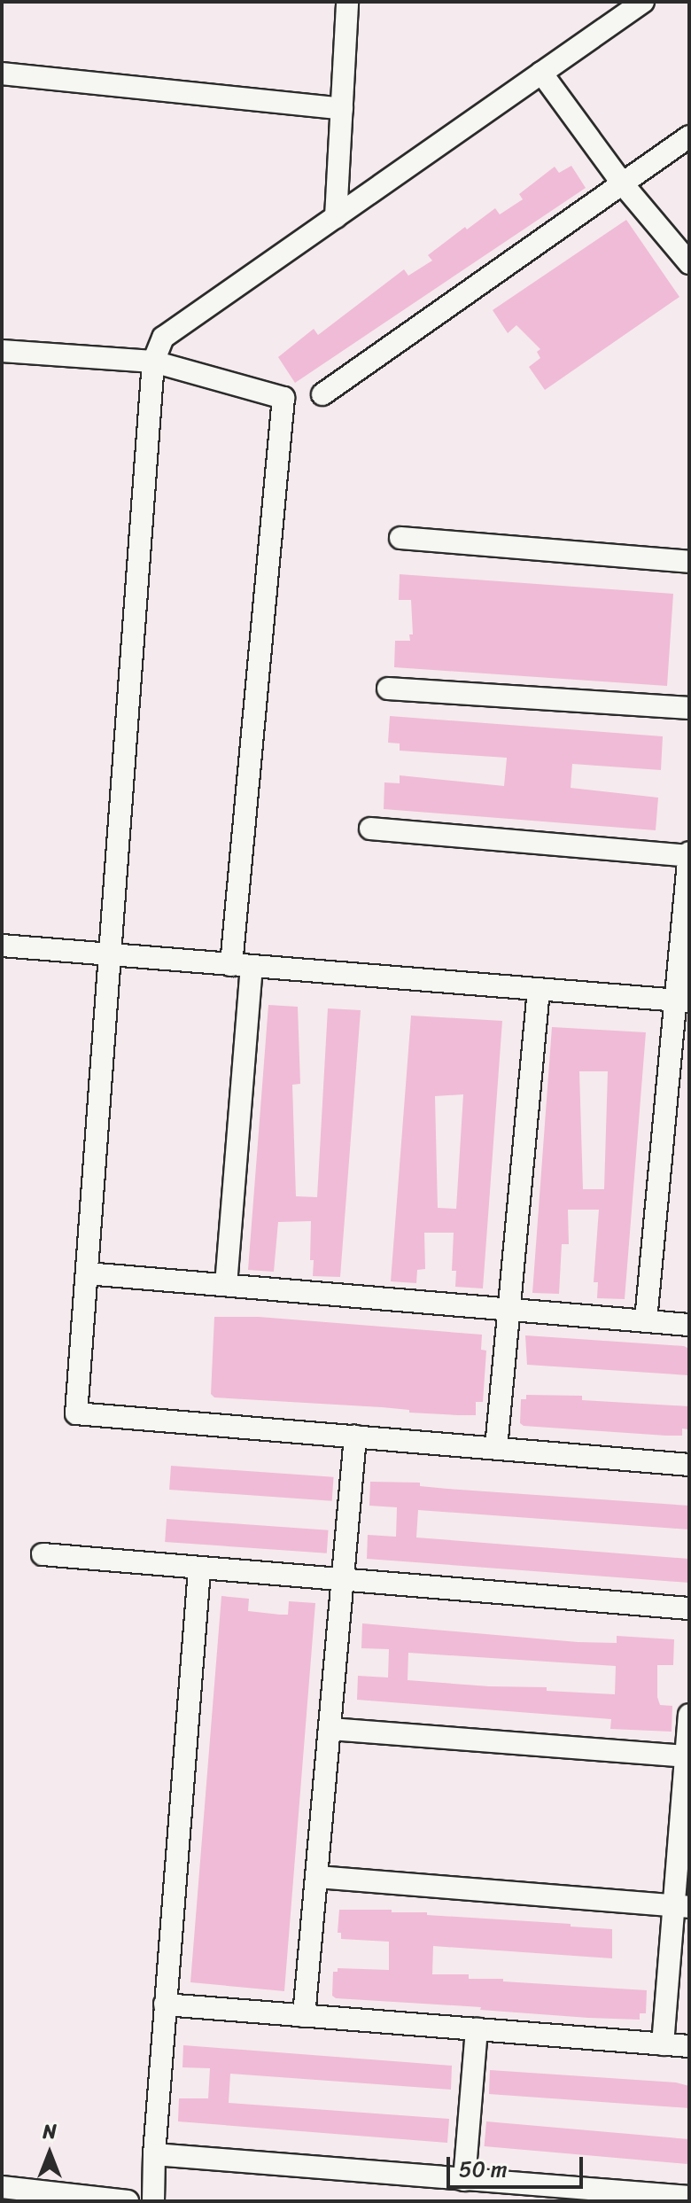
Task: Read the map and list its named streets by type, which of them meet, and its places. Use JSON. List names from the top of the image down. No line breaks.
{"scale_bar":"50 m","north":"top"}
